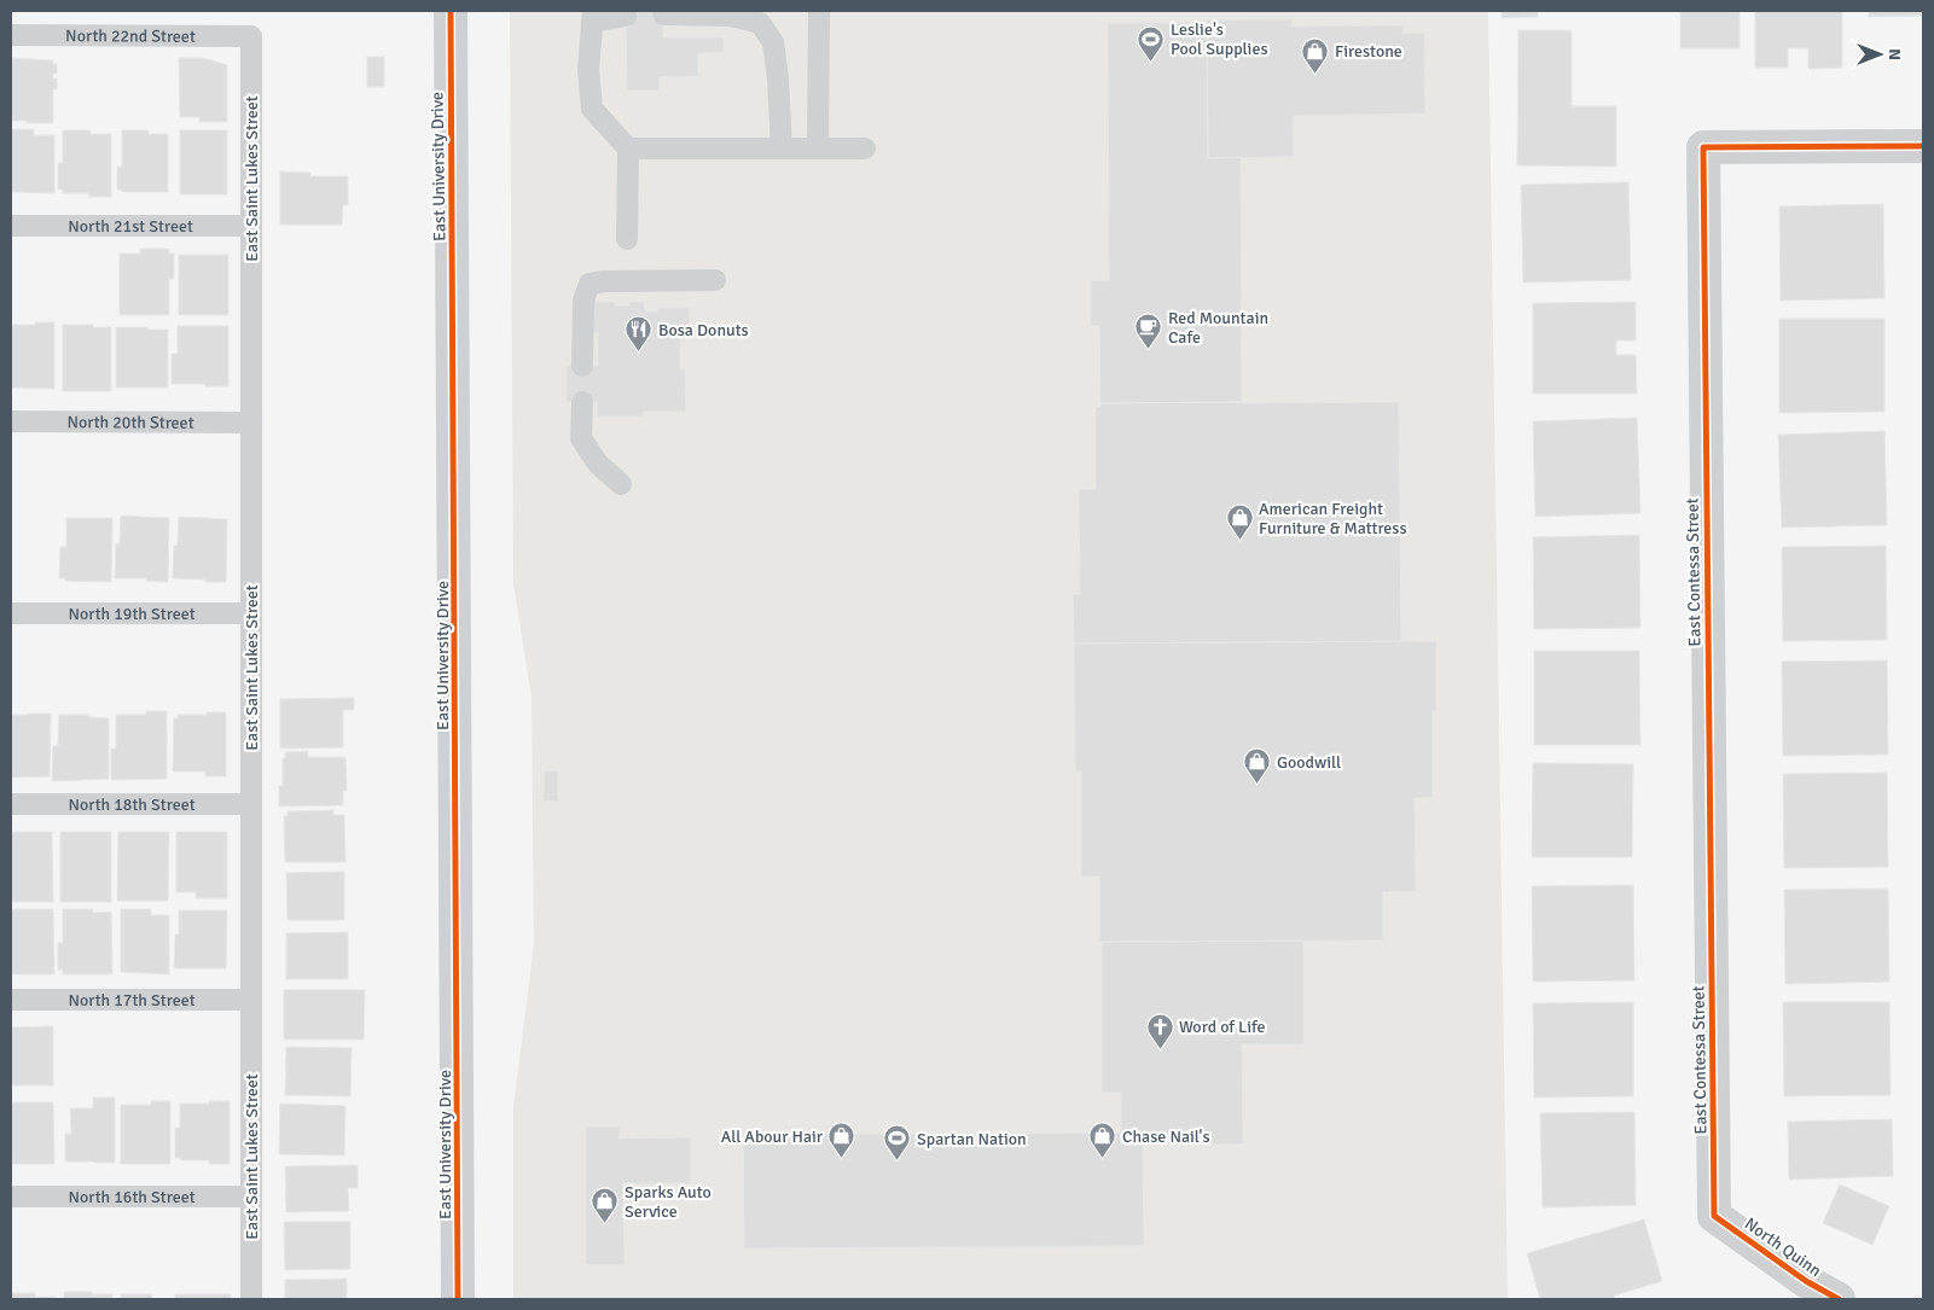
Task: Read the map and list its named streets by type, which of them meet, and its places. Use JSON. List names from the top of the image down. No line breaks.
{"streets":{"main road":["East University Drive"],"street":["East Contessa Street","North Quinn"],"lane":["North 22nd Street","East Saint Lukes Street","North 21st Street","North 20th Street","North 19th Street","North 18th Street","North 17th Street","North 16th Street"]},"crossings":[["North 22nd Street","East Saint Lukes Street"],["East Saint Lukes Street","North 21st Street"],["East Saint Lukes Street","North 20th Street"],["East Saint Lukes Street","North 19th Street"],["East Saint Lukes Street","North 18th Street"],["East Saint Lukes Street","North 17th Street"],["East Saint Lukes Street","North 16th Street"],["East Contessa Street","North Quinn"]],"places":{"sports":["Leslie's Pool Supplies","Spartan Nation"],"shop":["Firestone","American Freight Furniture & Mattress","Goodwill","All Abour Hair","Chase Nail's","Sparks Auto Service"],"cafe":["Red Mountain Cafe"],"restaurant":["Bosa Donuts"],"church":["Word of Life"]},"north":"right"}
